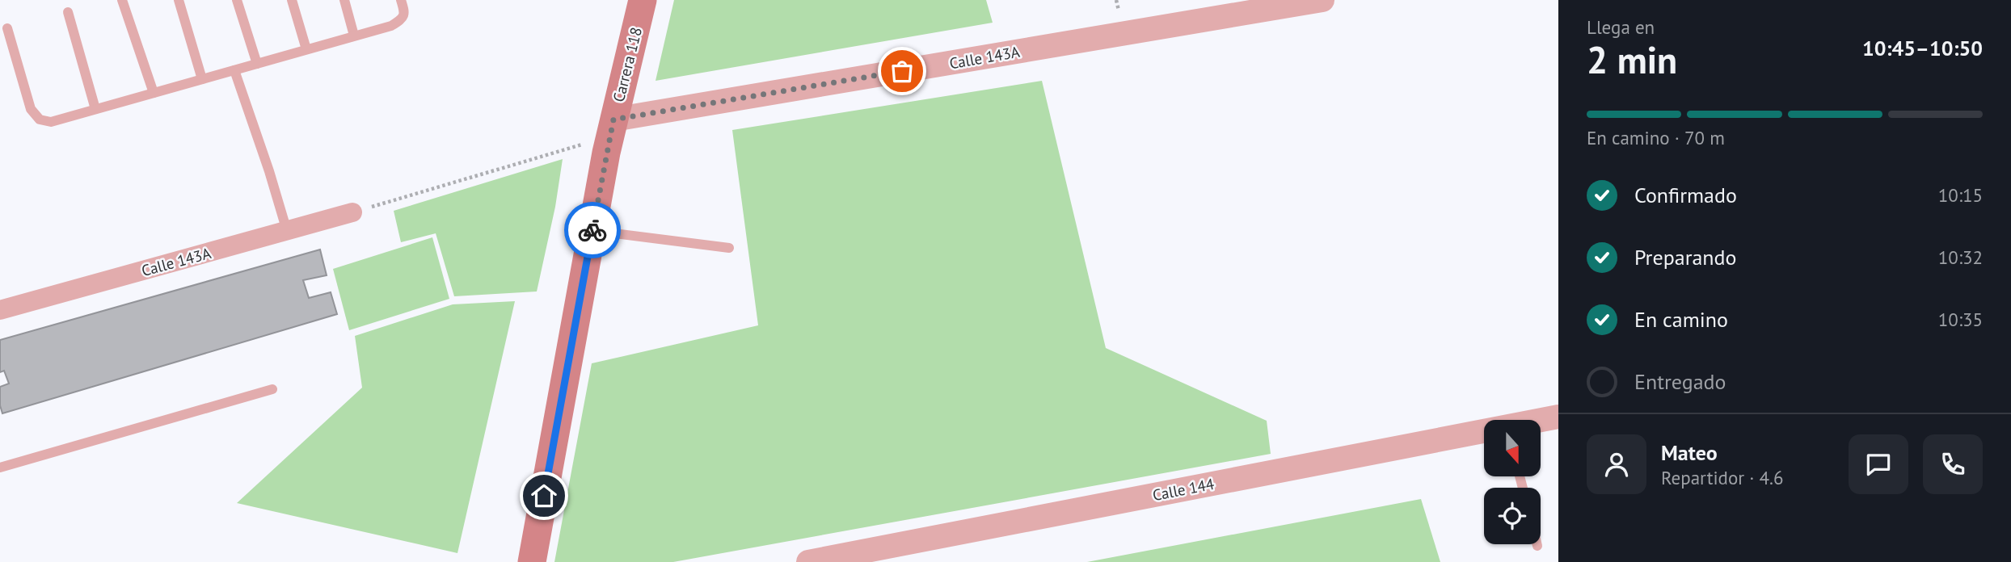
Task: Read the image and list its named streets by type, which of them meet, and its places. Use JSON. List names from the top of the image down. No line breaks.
{"streets":{"main road":["Carrera 118"],"street":["Calle 143A","Calle 144"]},"crossings":[["Calle 143A","Carrera 118"]],"north":"bottom","page":{"heading":["2 min","Llega en","10:45–10:50"],"panel":["Mateo","Repartidor · 4.6"],"bar":"En camino · 70 m","list":[["Confirmado","10:15"],["Preparando","10:32"],["En camino","10:35"],"Entregado"]}}
